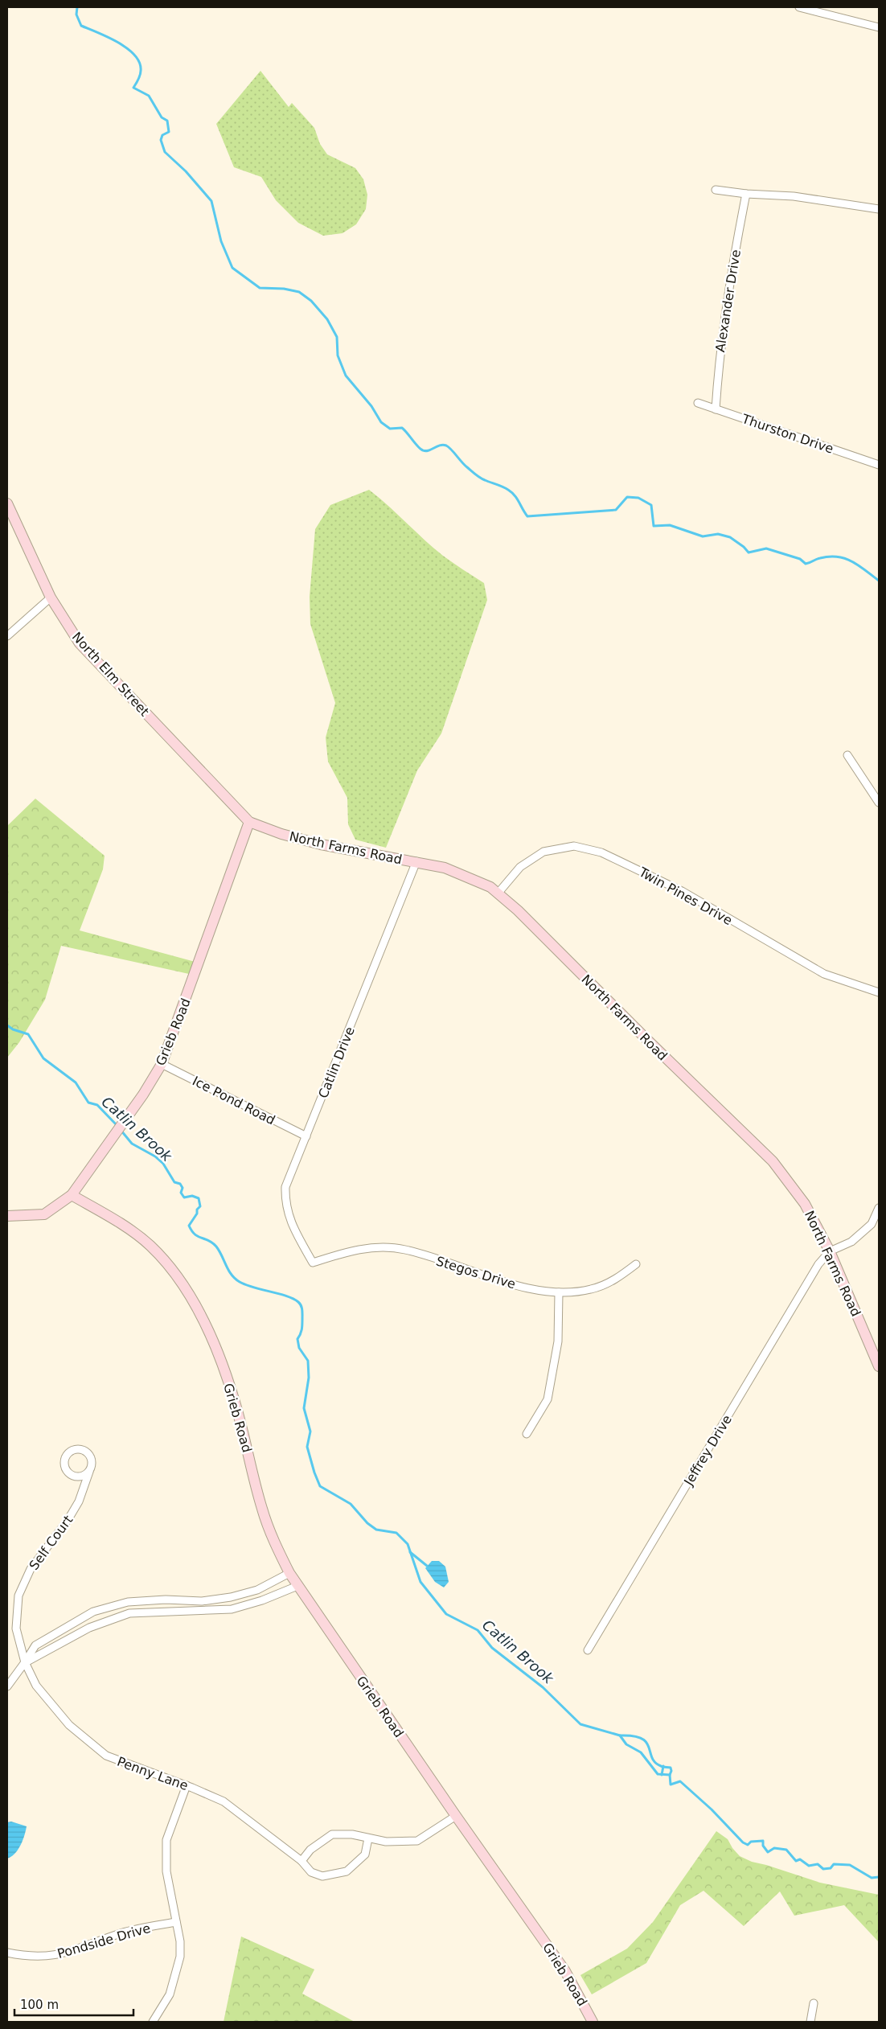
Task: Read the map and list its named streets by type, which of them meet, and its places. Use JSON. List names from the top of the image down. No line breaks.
{"streets":{"main road":["North Elm Street","North Farms Road","Grieb Road"],"street":["Alexander Drive","Thurston Drive","Twin Pines Drive","Catlin Drive","Ice Pond Road","Stegos Drive","Jeffrey Drive","Self Court","Penny Lane","Pondside Drive"]},"crossings":[["Alexander Drive","Thurston Drive"],["North Elm Street","North Farms Road"],["North Elm Street","Grieb Road"],["North Farms Road","Twin Pines Drive"],["North Farms Road","Grieb Road"],["North Farms Road","Catlin Drive"],["North Farms Road","Jeffrey Drive"],["Grieb Road","Ice Pond Road"],["Catlin Drive","Ice Pond Road"],["Catlin Drive","Stegos Drive"],["Self Court","Penny Lane"]],"water":["Catlin Brook"],"scale_bar":"100 m"}
